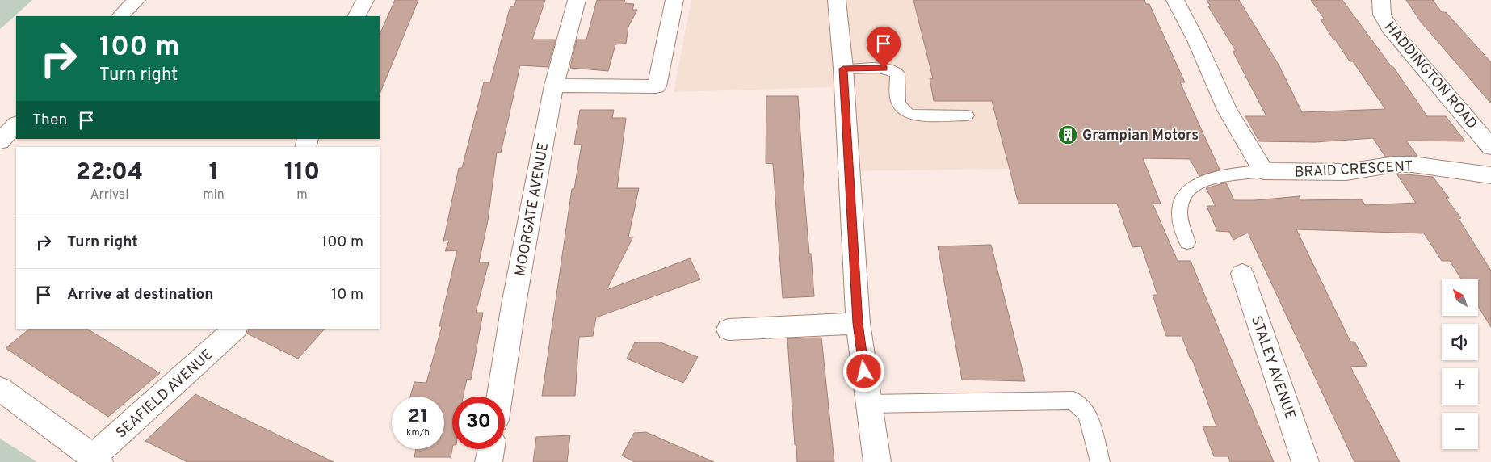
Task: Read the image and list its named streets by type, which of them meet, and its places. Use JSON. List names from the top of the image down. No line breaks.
{"streets":{"street":["HADDINGTON ROAD","BRAID CRESCENT","MOORGATE AVENUE","STALEY AVENUE","SEAFIELD AVENUE"]},"places":{"building":["Grampian Motors"]},"north":"top left","page":{"turn":["100 m","Turn right"],"then":"Then","eta":["22:04","Arrival","1","min","110","m"],"list":[{"name":"Turn right","value":"100 m"},{"name":"Arrive at destination","value":"10 m"}],"map_buttons":["+","−"],"speed":"21 km/h","limit":"30"}}
